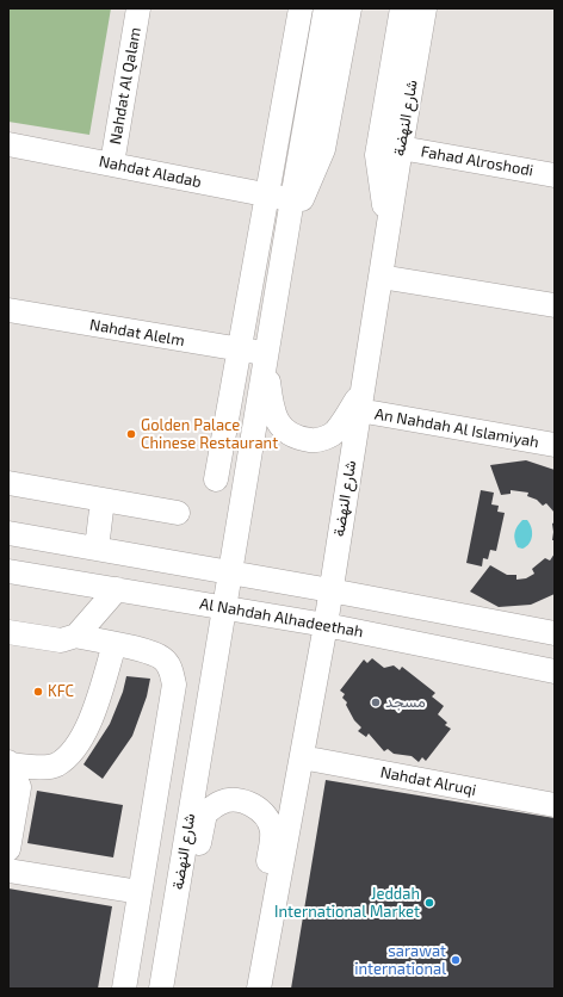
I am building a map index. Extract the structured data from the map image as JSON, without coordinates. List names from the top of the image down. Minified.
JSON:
{"streets":{"street":["Nahdat Al Qalam","شارع النهضة","Fahad Alroshodi","Nahdat Aladab","Nahdat Alelm","An Nahdah Al Islamiyah","Al Nahdah Alhadeethah","Nahdat Alruqi"]},"crossings":[["Nahdat Al Qalam","Nahdat Aladab"],["شارع النهضة","Fahad Alroshodi"],["شارع النهضة","Nahdat Aladab"],["شارع النهضة","Nahdat Alelm"],["شارع النهضة","An Nahdah Al Islamiyah"],["شارع النهضة","Al Nahdah Alhadeethah"],["شارع النهضة","Nahdat Alruqi"]],"places":["Golden Palace Chinese Restaurant","KFC","مسجد","Jeddah International Market","sarawat international"]}
